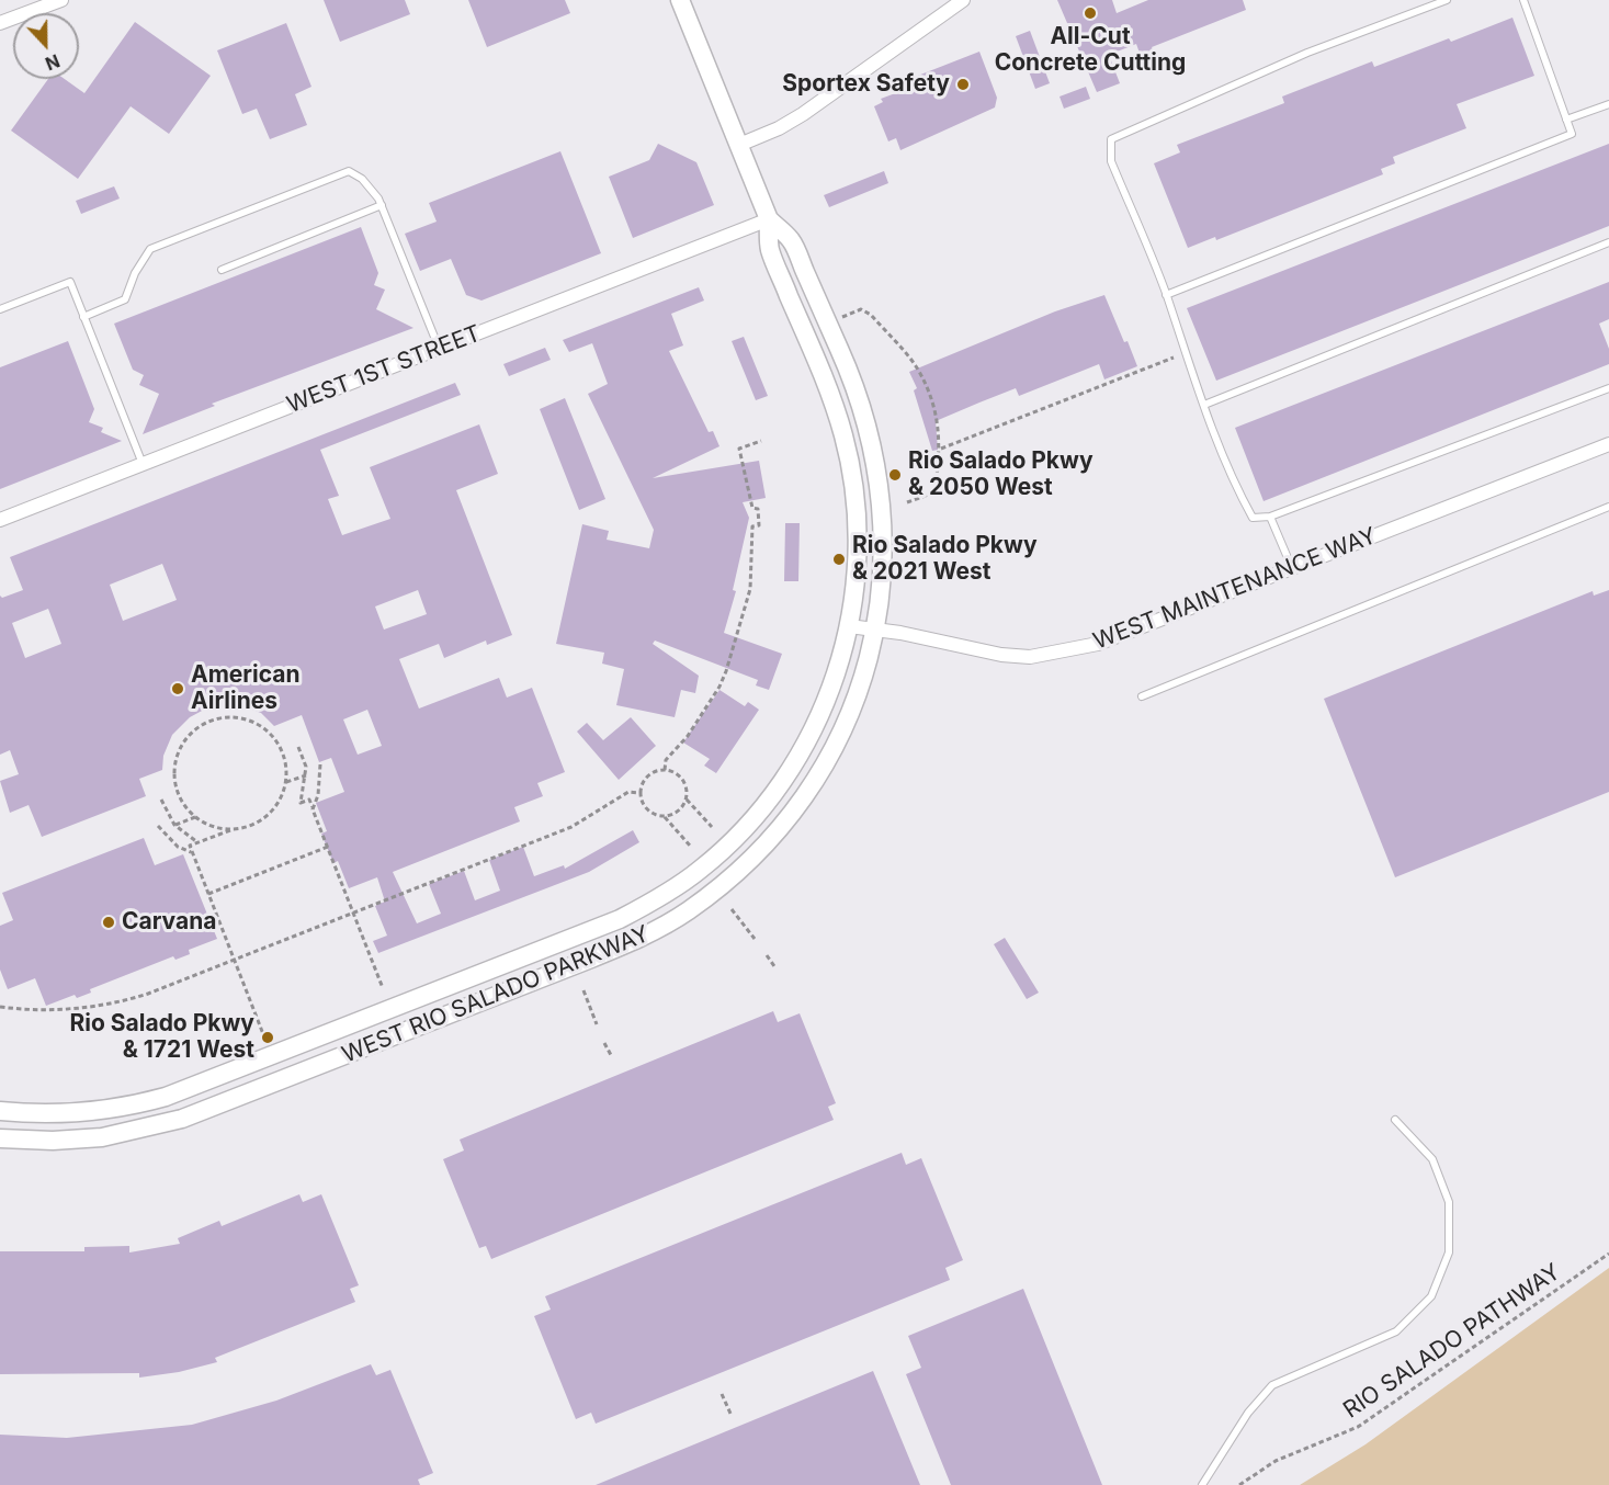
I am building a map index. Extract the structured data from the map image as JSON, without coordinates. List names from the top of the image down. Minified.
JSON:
{"streets":{"main road":["WEST RIO SALADO PARKWAY"],"street":["WEST 1ST STREET","WEST MAINTENANCE WAY"],"path":["RIO SALADO PATHWAY"]},"crossings":[["WEST 1ST STREET","WEST RIO SALADO PARKWAY"],["WEST MAINTENANCE WAY","WEST RIO SALADO PARKWAY"]],"places":["All-Cut Concrete Cutting","Sportex Safety","Rio Salado Pkwy & 2050 West","Rio Salado Pkwy & 2021 West","American Airlines","Carvana","Rio Salado Pkwy & 1721 West"],"north":"bottom"}
